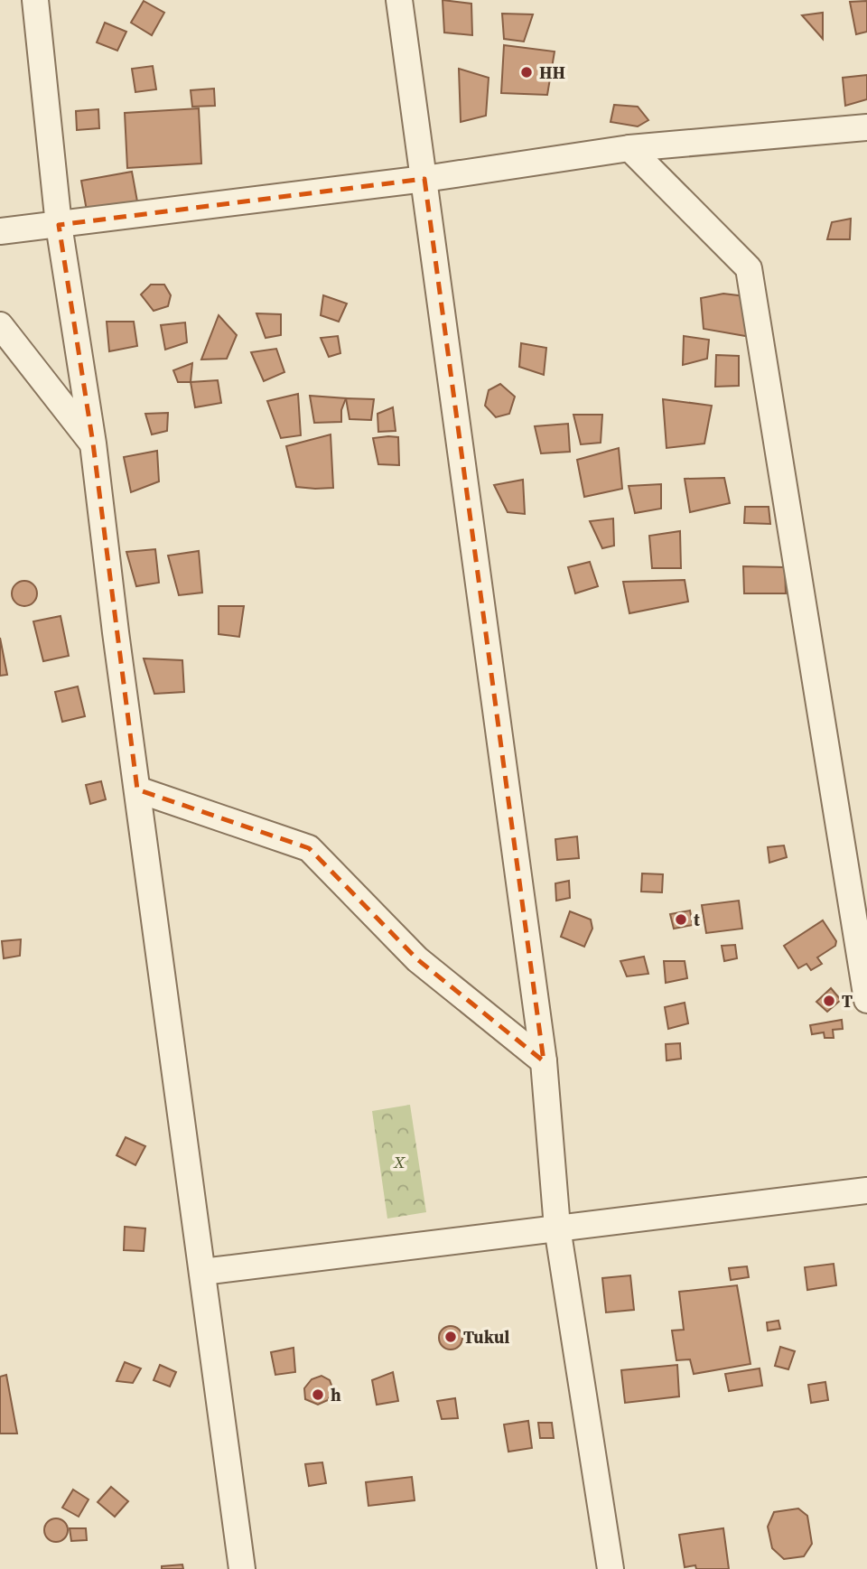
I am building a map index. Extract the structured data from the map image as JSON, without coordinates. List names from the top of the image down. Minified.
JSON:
{"parks":["X"],"places":["HH","t","T","Tukul","h"]}
